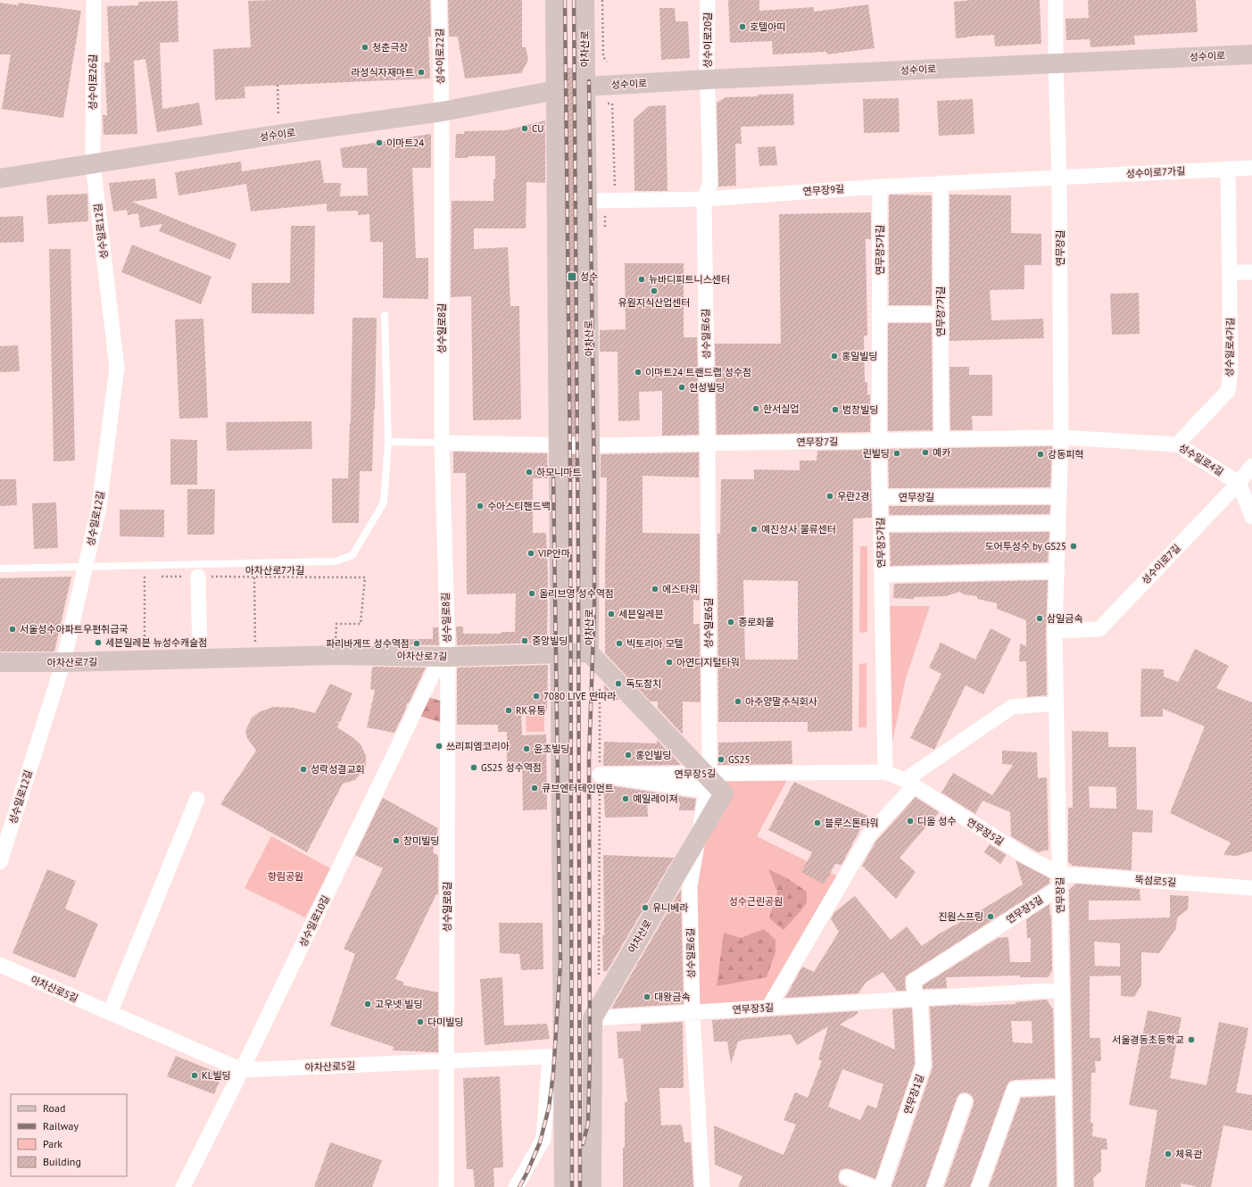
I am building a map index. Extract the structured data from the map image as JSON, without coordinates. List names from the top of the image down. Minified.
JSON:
{"streets":{"main road":["아차산로","성수이로","아차산로7길"],"street":["성수이로20길","성수이로22길","성수이로26길","성수이로7가길","연무장9길","성수일로12길","연무장길","연무장5가길","연무장7가길","성수일로8길","성수일로6길","성수일로4가길","연무장7길","성수일로4길","성수이로7길","연무장5길","뚝섬로5길","연무장3길","성수일로10길","아차산로5길","연무장1길"],"path":["아차산로7가길"]},"crossings":[["성수이로20길","성수이로"],["성수이로20길","성수일로6길"],["아차산로","성수이로"],["아차산로","연무장9길"],["아차산로","연무장7길"],["아차산로","아차산로7길"],["아차산로","연무장5길"],["아차산로","연무장3길"],["아차산로","아차산로5길"],["성수이로22길","성수이로"],["성수이로22길","성수일로8길"],["성수이로","성수이로26길"],["성수이로","성수일로12길"],["성수이로","연무장길"],["성수이로","성수일로8길"],["성수이로","성수일로6길"],["성수이로26길","성수일로12길"],["성수이로7가길","연무장9길"],["성수이로7가길","연무장길"],["성수이로7가길","성수일로4가길"],["연무장9길","연무장길"],["연무장9길","연무장5가길"],["연무장9길","연무장7가길"],["연무장9길","성수일로6길"],["성수일로12길","아차산로7길"],["연무장길","연무장5가길"],["연무장길","연무장7길"],["연무장길","성수일로4길"],["연무장길","성수이로7길"],["연무장길","연무장5길"],["연무장길","뚝섬로5길"],["연무장길","연무장3길"],["연무장5가길","연무장7길"],["연무장5가길","연무장5길"],["연무장7가길","연무장7길"],["성수일로8길","연무장7길"],["성수일로8길","아차산로7길"],["성수일로8길","성수일로10길"],["성수일로8길","아차산로5길"],["성수일로6길","연무장7길"],["성수일로6길","연무장5길"],["성수일로6길","연무장3길"],["성수일로4가길","성수일로4길"],["연무장7길","성수일로4길"],["성수일로4길","성수이로7길"],["아차산로7가길","아차산로7길"],["아차산로7길","성수일로10길"],["연무장5길","뚝섬로5길"],["연무장5길","연무장3길"],["뚝섬로5길","연무장3길"],["연무장3길","연무장1길"],["성수일로10길","아차산로5길"]],"parks":["향림공원","성수근린공원"],"places":{"other":["호텔아띠","청춘극장","라성식자재마트","CU","이마트24","뉴바디피트니스센터","유원지식산업센터","홍일빌딩","이마트24 트랜드랩 성수점","현성빌딩","한서실업","범창빌딩","예카","린빌딩","강동피혁","하모니마트","우란2경","수아스티핸드백","예진상사 물류센터","도어투성수 by GS25","VIP안마","에스타워","올리브영 성수역점","세븐일레븐","삼일금속","종로화물","서울성수아파트우편취급국","중앙빌딩","세븐일레븐 뉴성수캐슬점","파리바게뜨 성수역점","빅토리아 모텔","아연디지털타워","독도참치","7080 LIVE 딴따라","아주양말주식회사","RK유통","쓰리피엠코리아","윤조빌딩","홍인빌딩","GS25","GS25 성수역점","성락성결교회","큐브엔터테인먼트","예일레이져","디올 성수","블루스톤타워","창미빌딩","유니베라","진원스프링","대왕금속","고우넷 빌딩","다미빌딩","서울경동초등학교","KL빌딩","체육관"],"transit":["성수"]},"legend":["Road","Railway","Park","Building"]}
